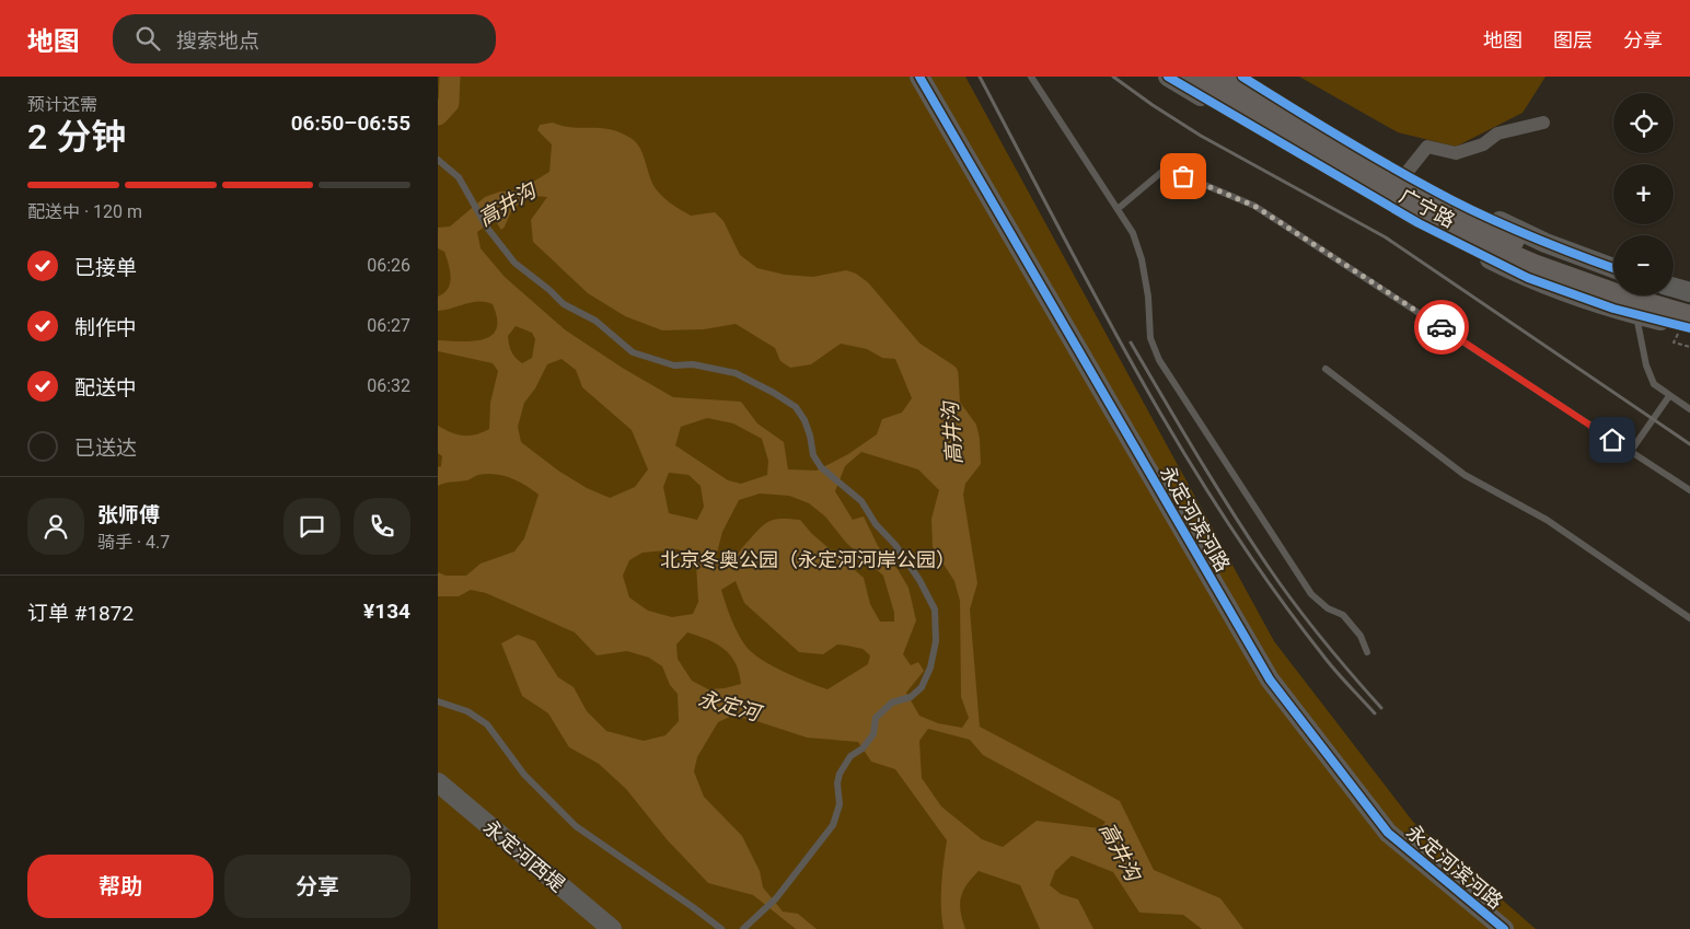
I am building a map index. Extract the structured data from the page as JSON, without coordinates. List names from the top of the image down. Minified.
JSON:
{"streets":{"street":["广宁路","永定河滨河路","永定河西堤"]},"water":["高井沟","永定河"],"parks":["北京冬奥公园（永定河河岸公园）"],"page":{"header":"地图","search":"搜索地点","nav":["地图","图层","分享"],"heading":["2 分钟","预计还需","06:50–06:55"],"panel":["张师傅","骑手 · 4.7","订单 #1872","¥134"],"map_buttons":["+","−"],"bar":"配送中 · 120 m","list":[["已接单","06:26"],["制作中","06:27"],["配送中","06:32"],"已送达"],"buttons":["帮助","分享"]}}
